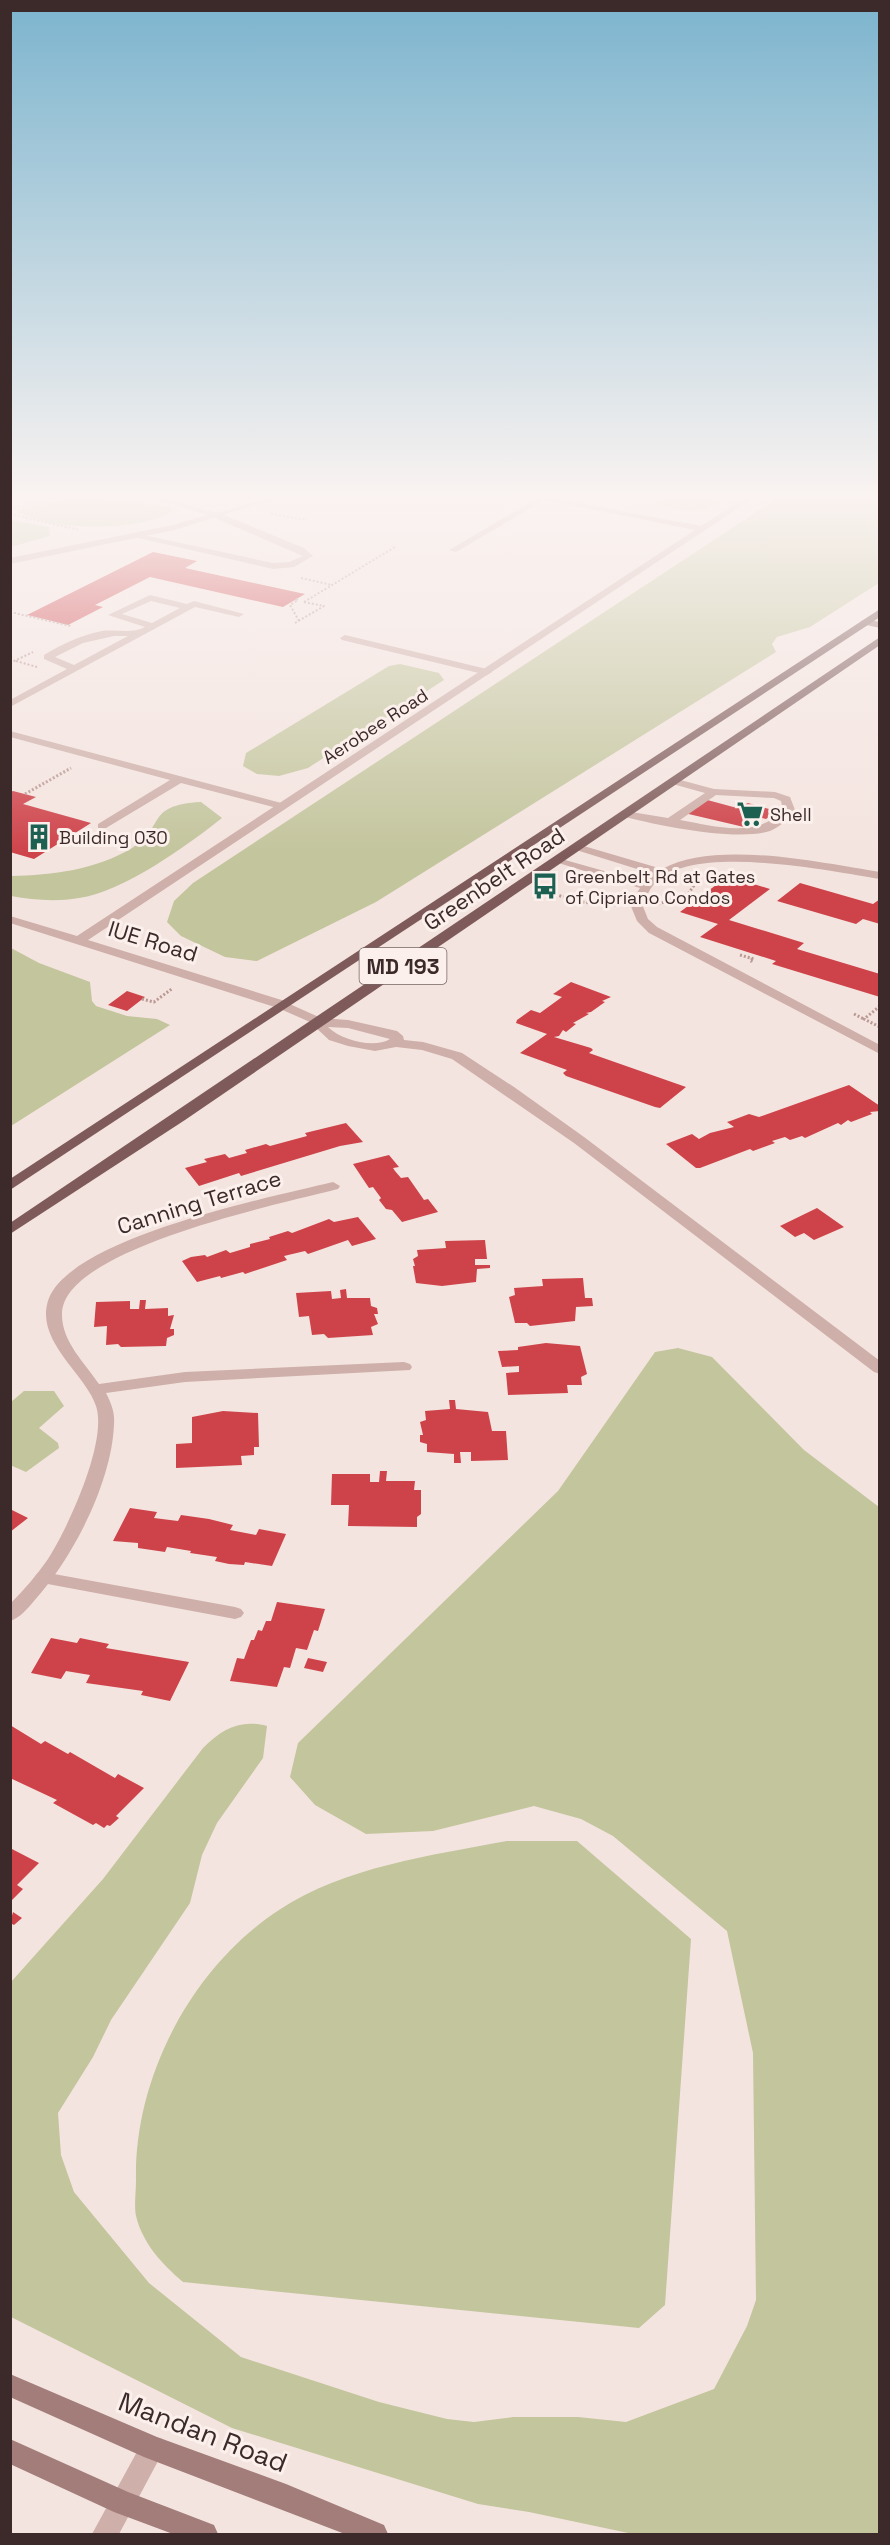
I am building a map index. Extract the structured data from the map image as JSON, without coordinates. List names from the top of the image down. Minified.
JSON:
{"streets":{"main road":["Greenbelt Road","MD 193"],"street":["Aerobee Road","IUE Road","Canning Terrace","Mandan Road"]},"crossings":[["Aerobee Road","IUE Road"],["Greenbelt Road","IUE Road"]],"places":{"supermarket":["Shell"],"building":["Building 030"],"bus stop":["Greenbelt Rd at Gates of Cipriano Condos"]}}
